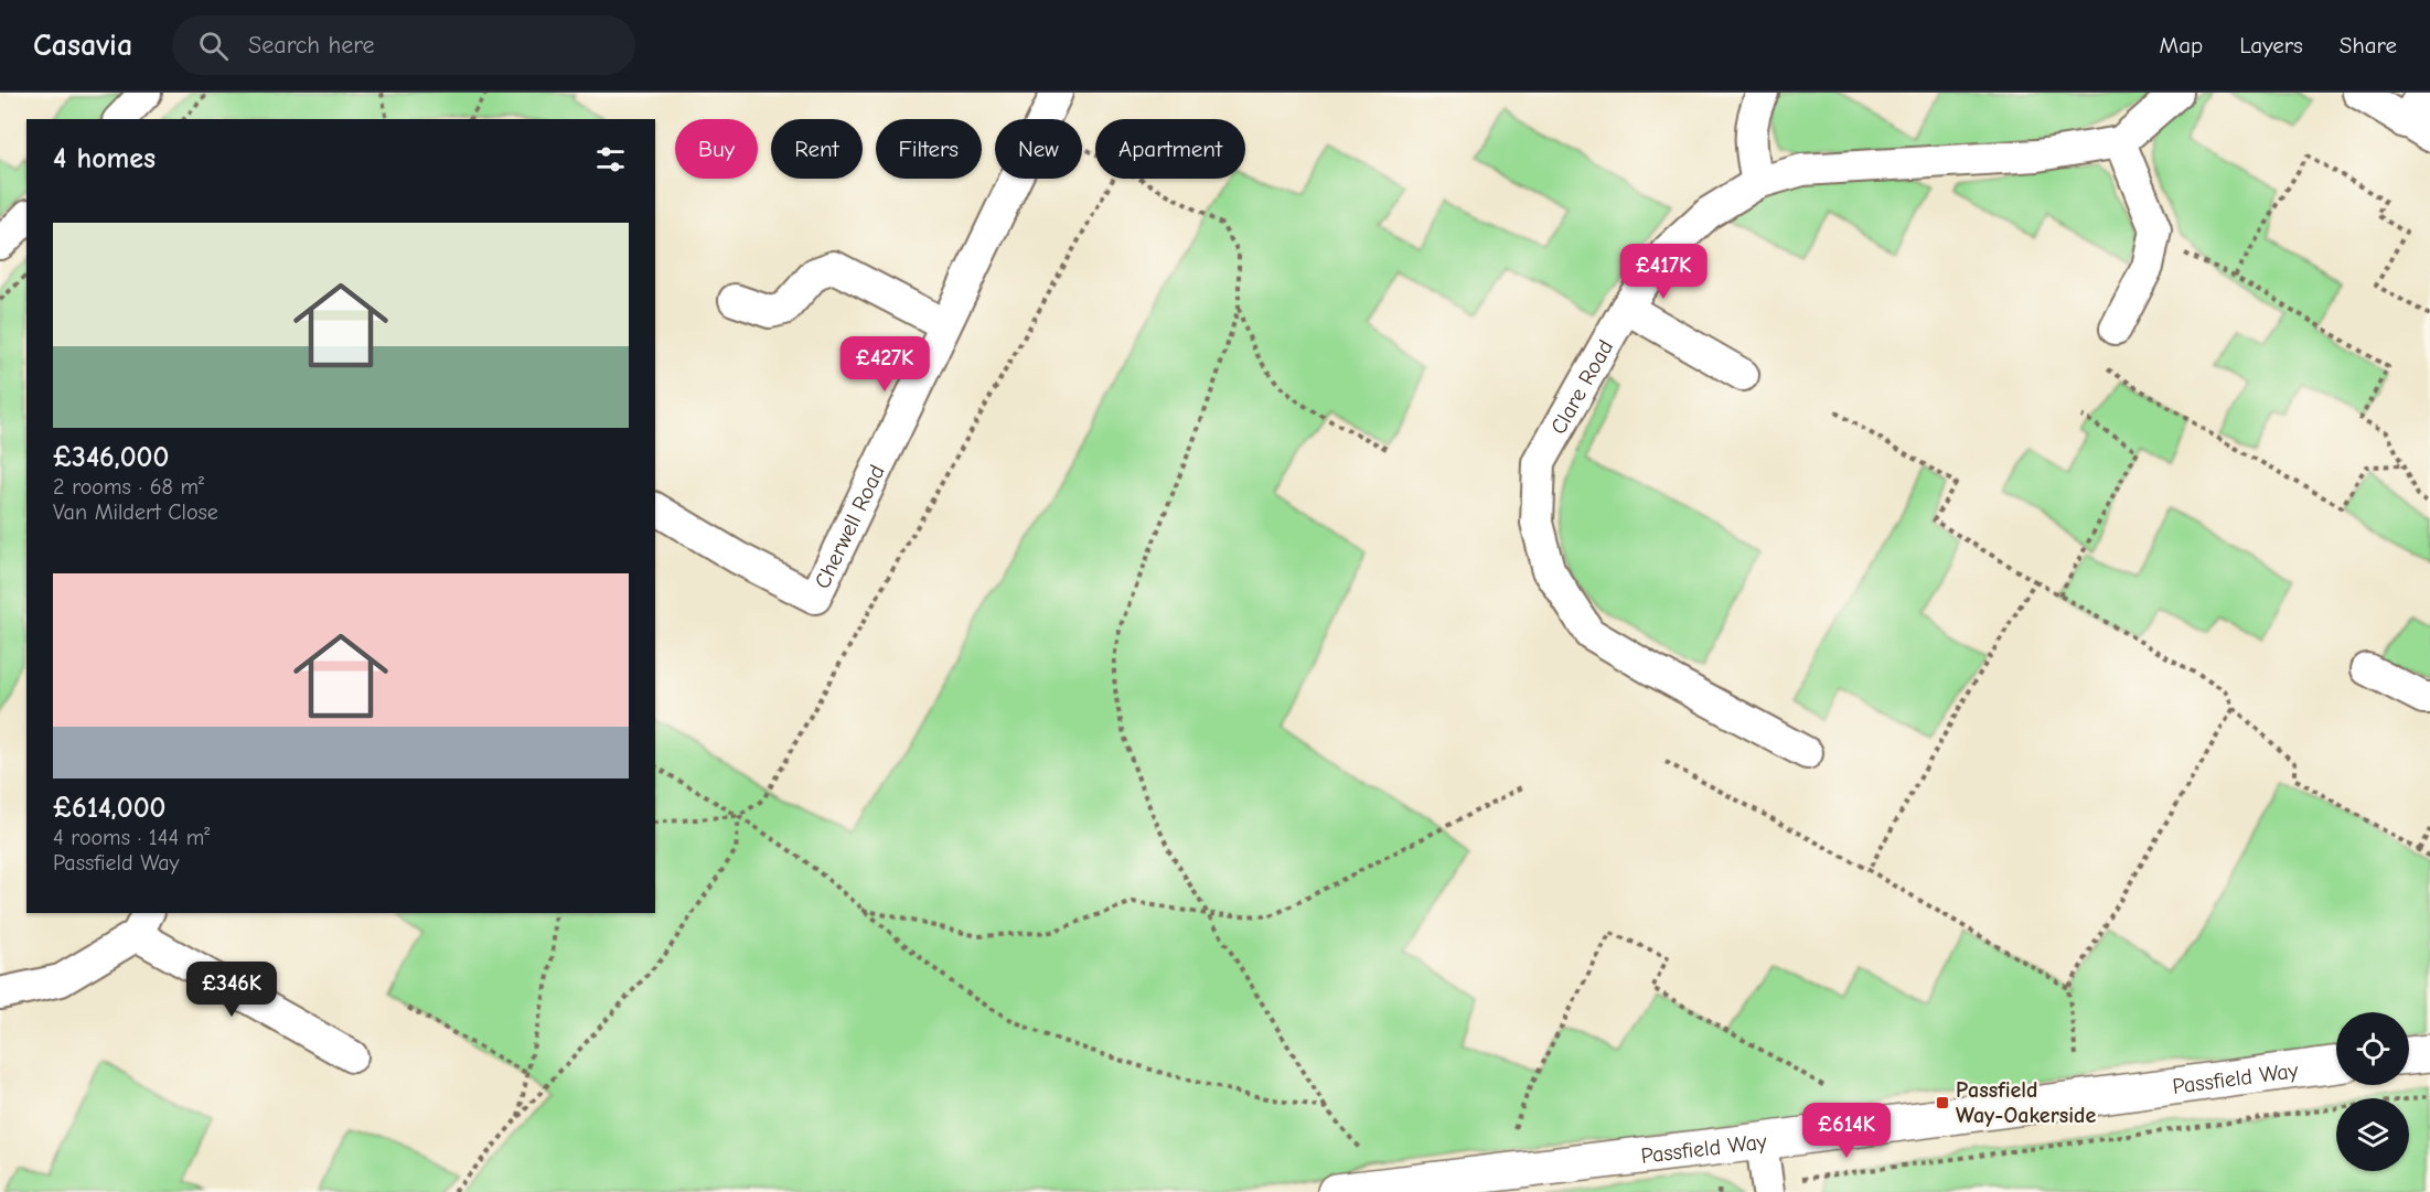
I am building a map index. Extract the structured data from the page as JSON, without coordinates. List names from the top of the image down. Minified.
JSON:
{"streets":{"street":["Clare Road","Cherwell Road","Passfield Way"]},"places":{"transit":["Passfield Way-Oakerside"]},"page":{"header":"Casavia","search":"Search here","nav":["Map","Layers","Share"],"chip":["Buy","Rent","Filters","New","Apartment"],"heading":"4 homes","list":[{"name":"£346,000","note":"2 rooms · 68 m² · Van Mildert Close"},{"name":"£614,000","note":"4 rooms · 144 m² · Passfield Way"}],"price":["£417K","£427K","£346K","£614K"]}}
